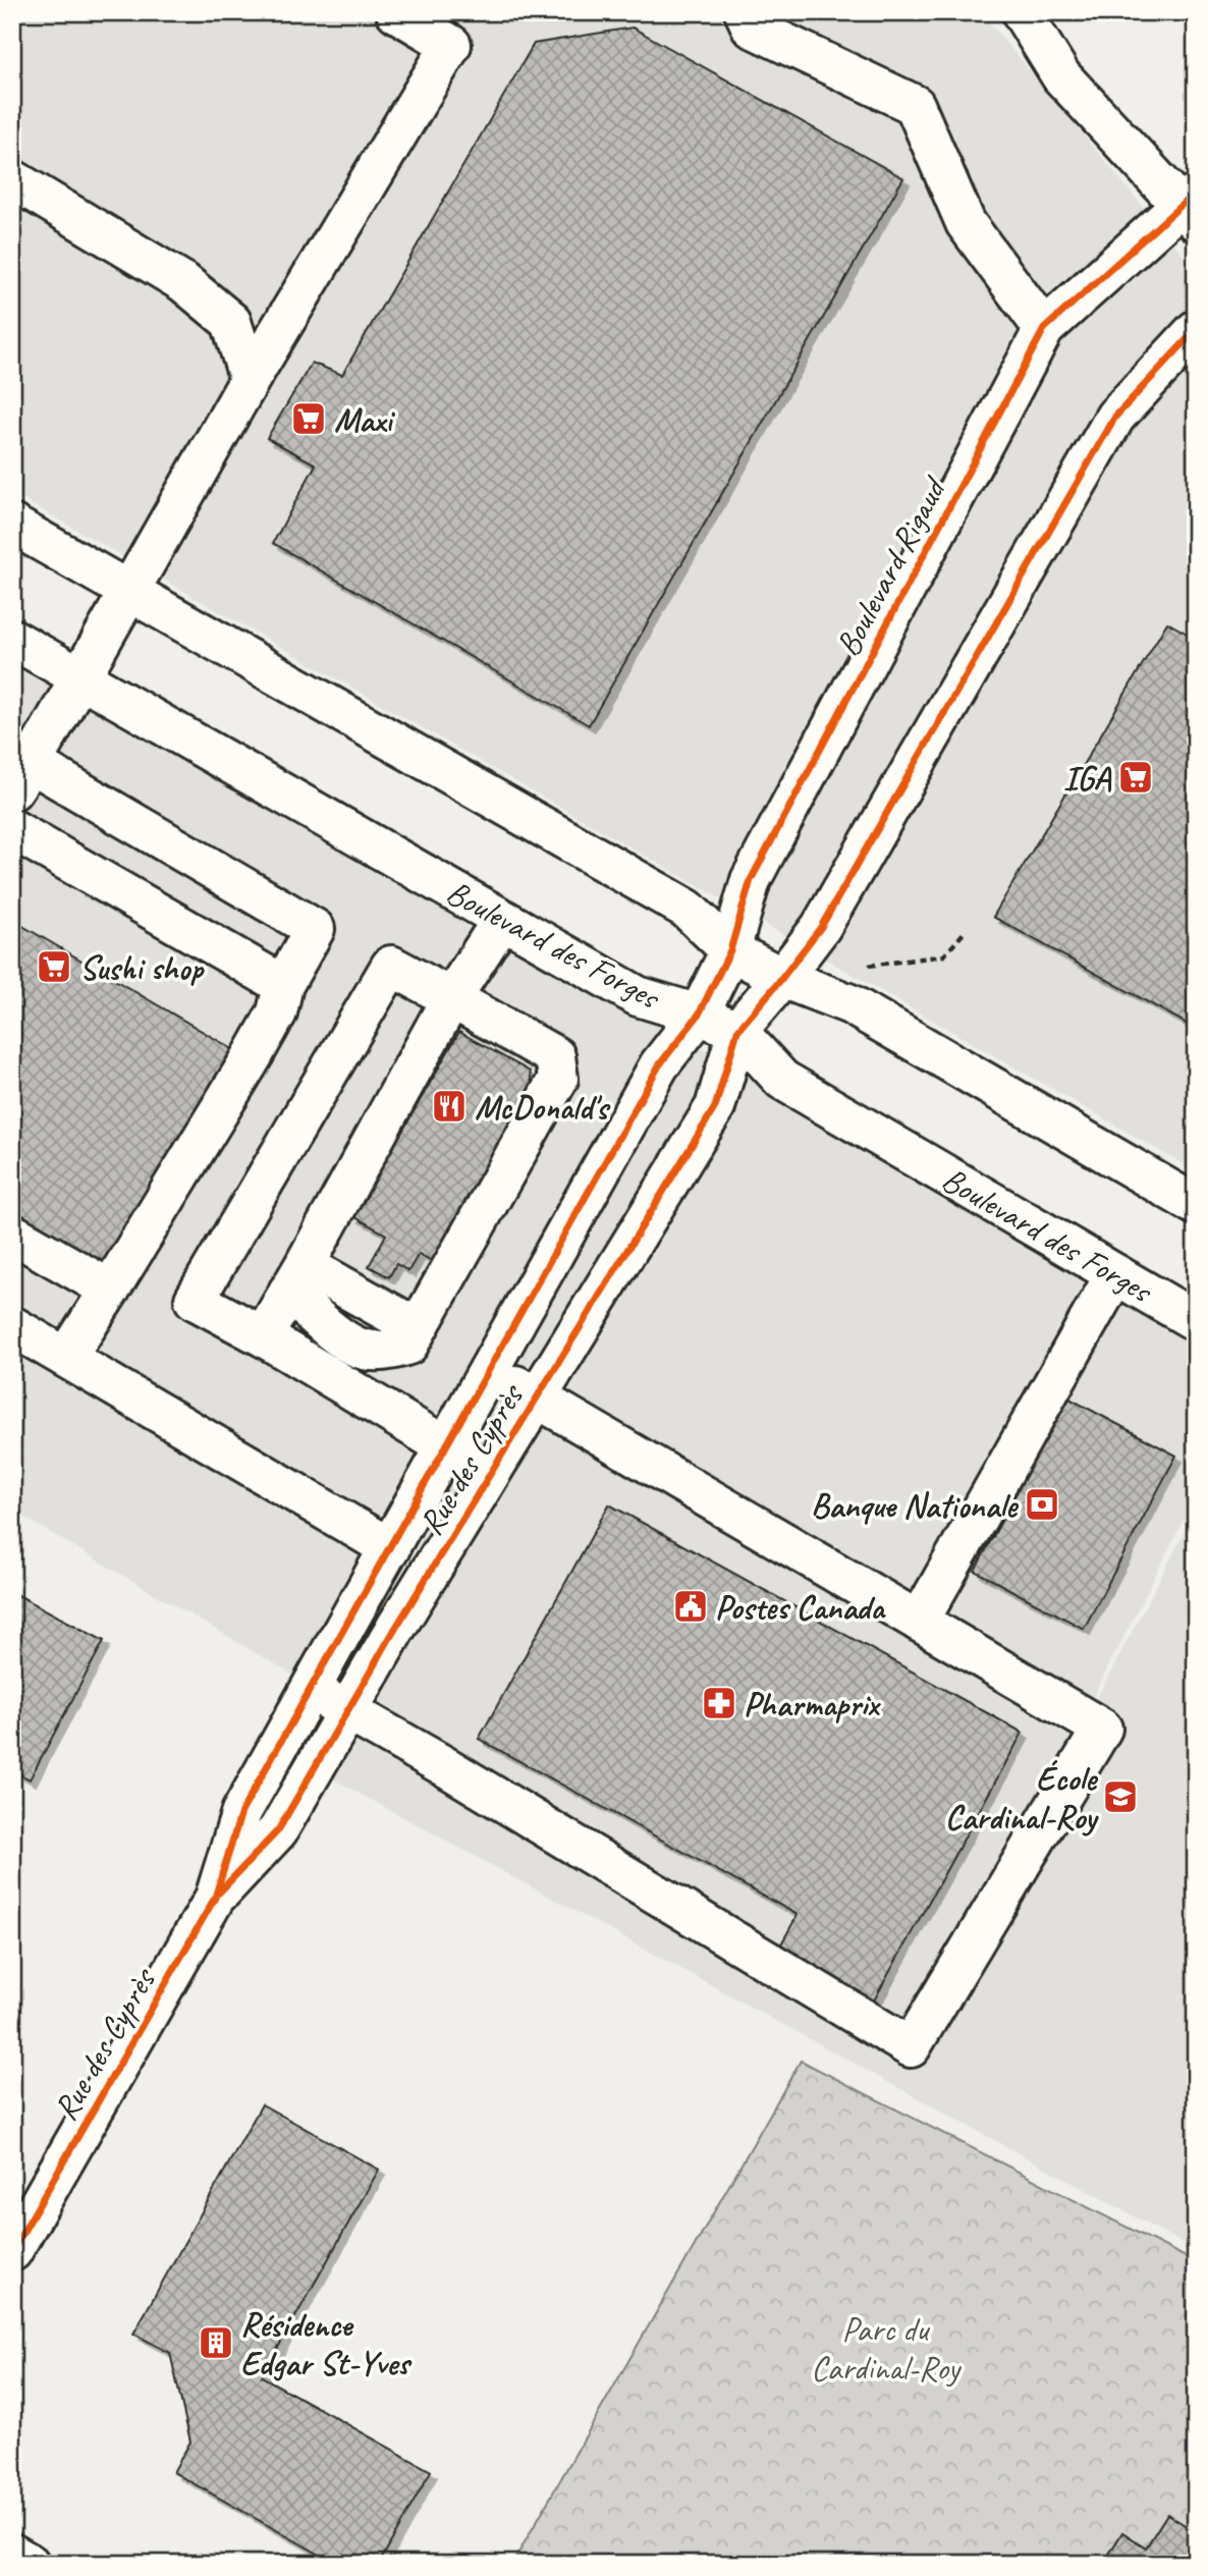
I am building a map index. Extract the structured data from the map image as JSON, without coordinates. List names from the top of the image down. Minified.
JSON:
{"streets":{"street":["Boulevard Rigaud","Boulevard des Forges","Rue des Cyprès"]},"crossings":[["Boulevard Rigaud","Boulevard des Forges"],["Boulevard Rigaud","Rue des Cyprès"],["Boulevard des Forges","Rue des Cyprès"]],"parks":["Parc du Cardinal-Roy"],"places":{"supermarket":["Maxi","IGA","Sushi shop"],"restaurant":["McDonald's"],"bank":["Banque Nationale"],"public building":["Postes Canada"],"pharmacy":["Pharmaprix"],"school or university":["École Cardinal-Roy"],"building":["Résidence Edgar St-Yves"]}}
